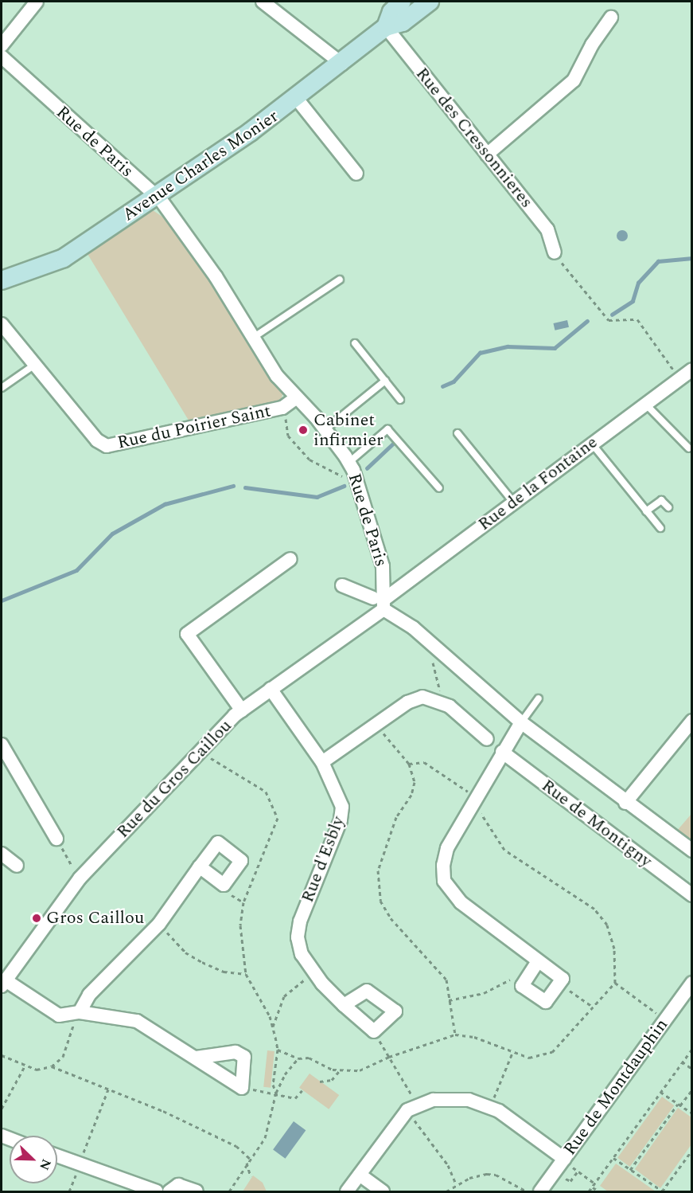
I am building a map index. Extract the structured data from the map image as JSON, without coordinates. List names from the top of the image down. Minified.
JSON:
{"streets":{"street":["Rue des Cressonnieres","Rue de Paris","Avenue Charles Monier","Rue du Poirier Saint","Rue de la Fontaine","Rue du Gros Caillou","Rue de Montigny","Rue d'Esbly","Rue de Montdauphin"]},"crossings":[["Rue des Cressonnieres","Avenue Charles Monier"],["Rue de Paris","Avenue Charles Monier"],["Rue de Paris","Rue du Poirier Saint"],["Rue de Paris","Rue de la Fontaine"],["Rue de Paris","Rue du Gros Caillou"],["Rue de la Fontaine","Rue du Gros Caillou"],["Rue du Gros Caillou","Rue d'Esbly"]],"places":["Cabinet infirmier","Gros Caillou"],"north":"bottom right"}
